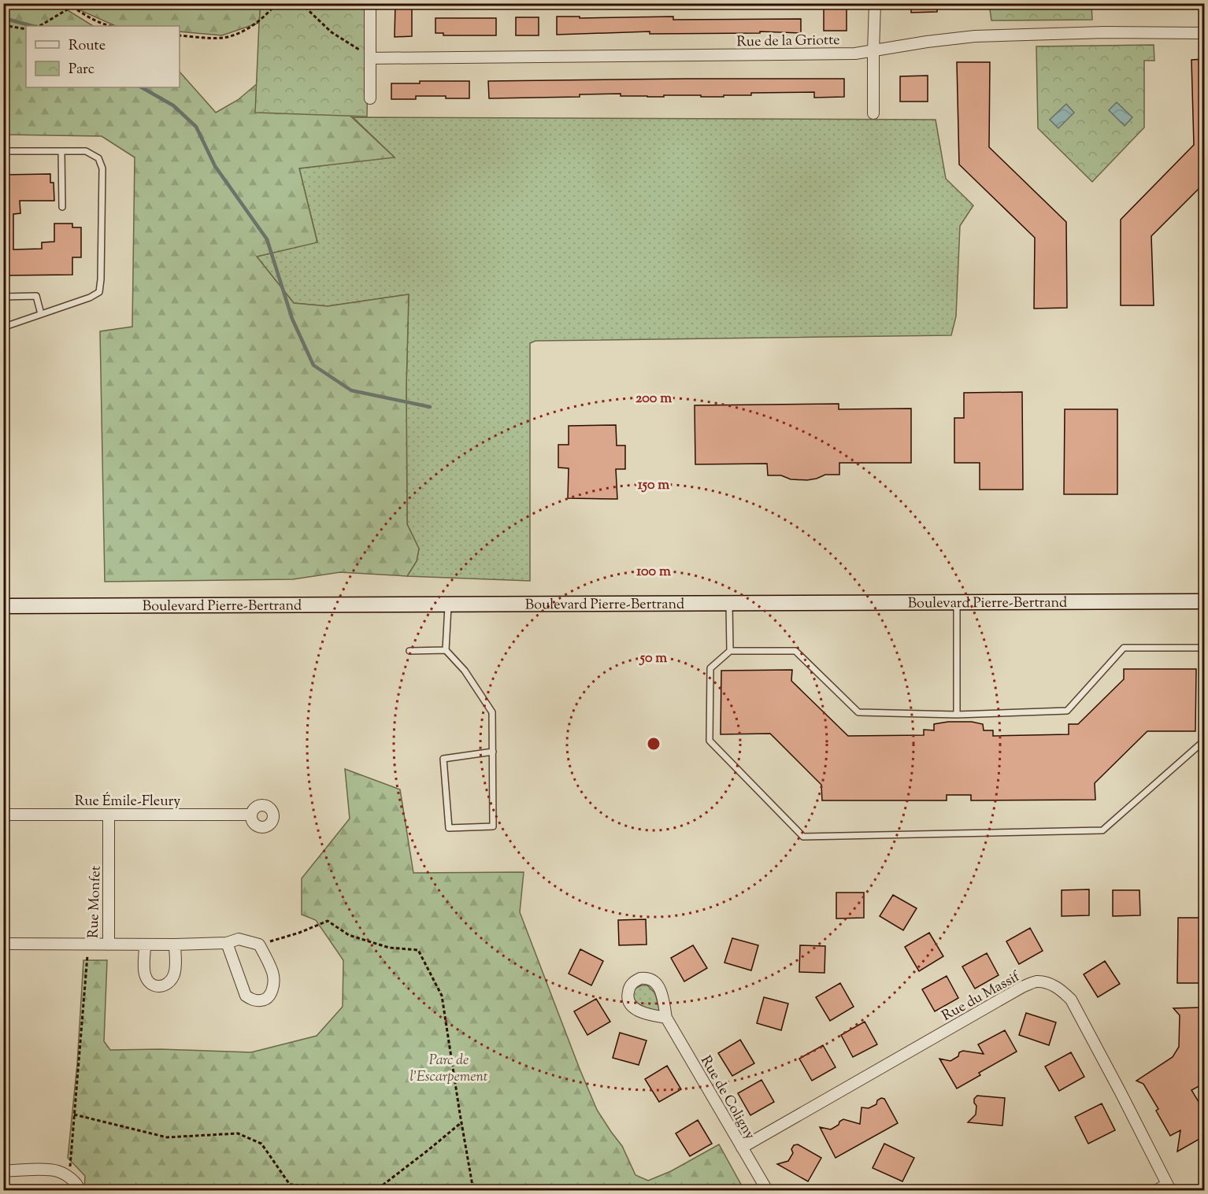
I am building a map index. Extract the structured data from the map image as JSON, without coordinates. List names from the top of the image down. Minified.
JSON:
{"streets":{"main road":["Boulevard Pierre-Bertrand"],"street":["Rue de la Griotte","Rue Émile-Fleury","Rue Monfet","Rue du Massif","Rue de Coligny"]},"crossings":[["Rue Émile-Fleury","Rue Monfet"],["Rue du Massif","Rue de Coligny"]],"parks":["Parc de l'Escarpement"],"legend":["Route","Parc"],"rings":["200 m","150 m","100 m","50 m"]}
